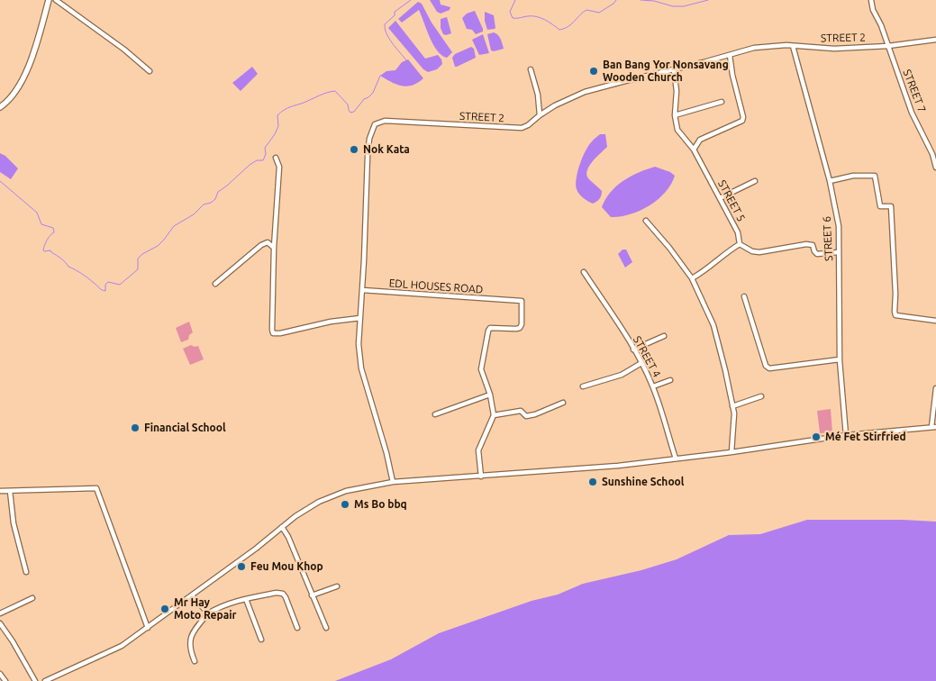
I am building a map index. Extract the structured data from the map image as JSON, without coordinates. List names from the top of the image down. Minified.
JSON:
{"streets":{"street":["STREET 2","STREET 7","STREET 5","STREET 6","EDL HOUSES ROAD","STREET 4"]},"crossings":[["STREET 2","STREET 7"],["STREET 2","STREET 5"],["STREET 2","STREET 6"],["STREET 2","EDL HOUSES ROAD"]],"places":["Ban Bang Yor Nonsavang Wooden Church","Nok Kata","Financial School","Mé Fet Stirfried","Sunshine School","Ms Bo bbq","Feu Mou Khop","Mr Hay Moto Repair"]}
